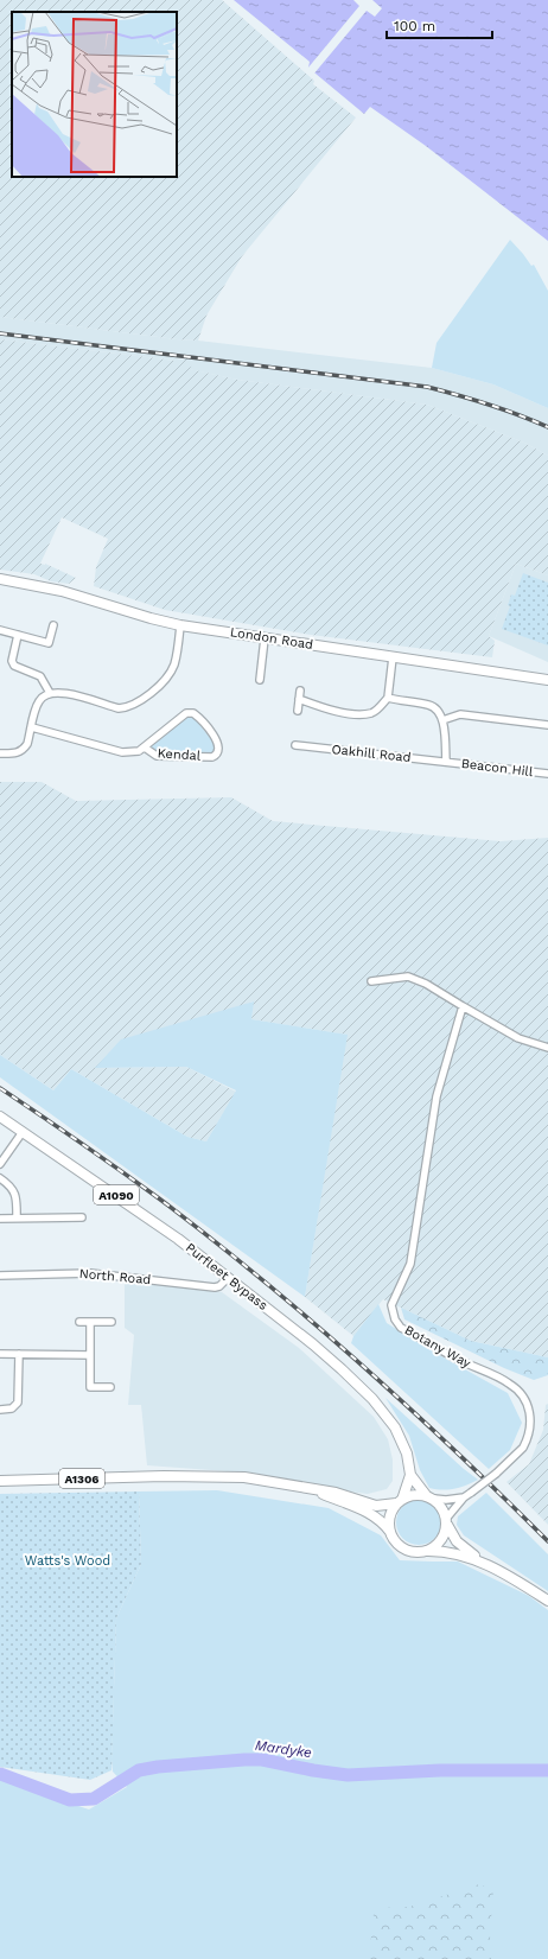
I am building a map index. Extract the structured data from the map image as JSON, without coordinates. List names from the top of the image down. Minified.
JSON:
{"streets":{"main road":["London Road","A1090","Purfleet Bypass","A1306"],"street":["Oakhill Road","Kendal","Beacon Hill","North Road","Botany Way"]},"crossings":[["Oakhill Road","Beacon Hill"],["North Road","Purfleet Bypass"],["Purfleet Bypass","Botany Way"],["Purfleet Bypass","A1306"],["Botany Way","A1306"]],"water":["Mardyke"],"parks":["Watts's Wood"],"scale_bar":"100 m"}
